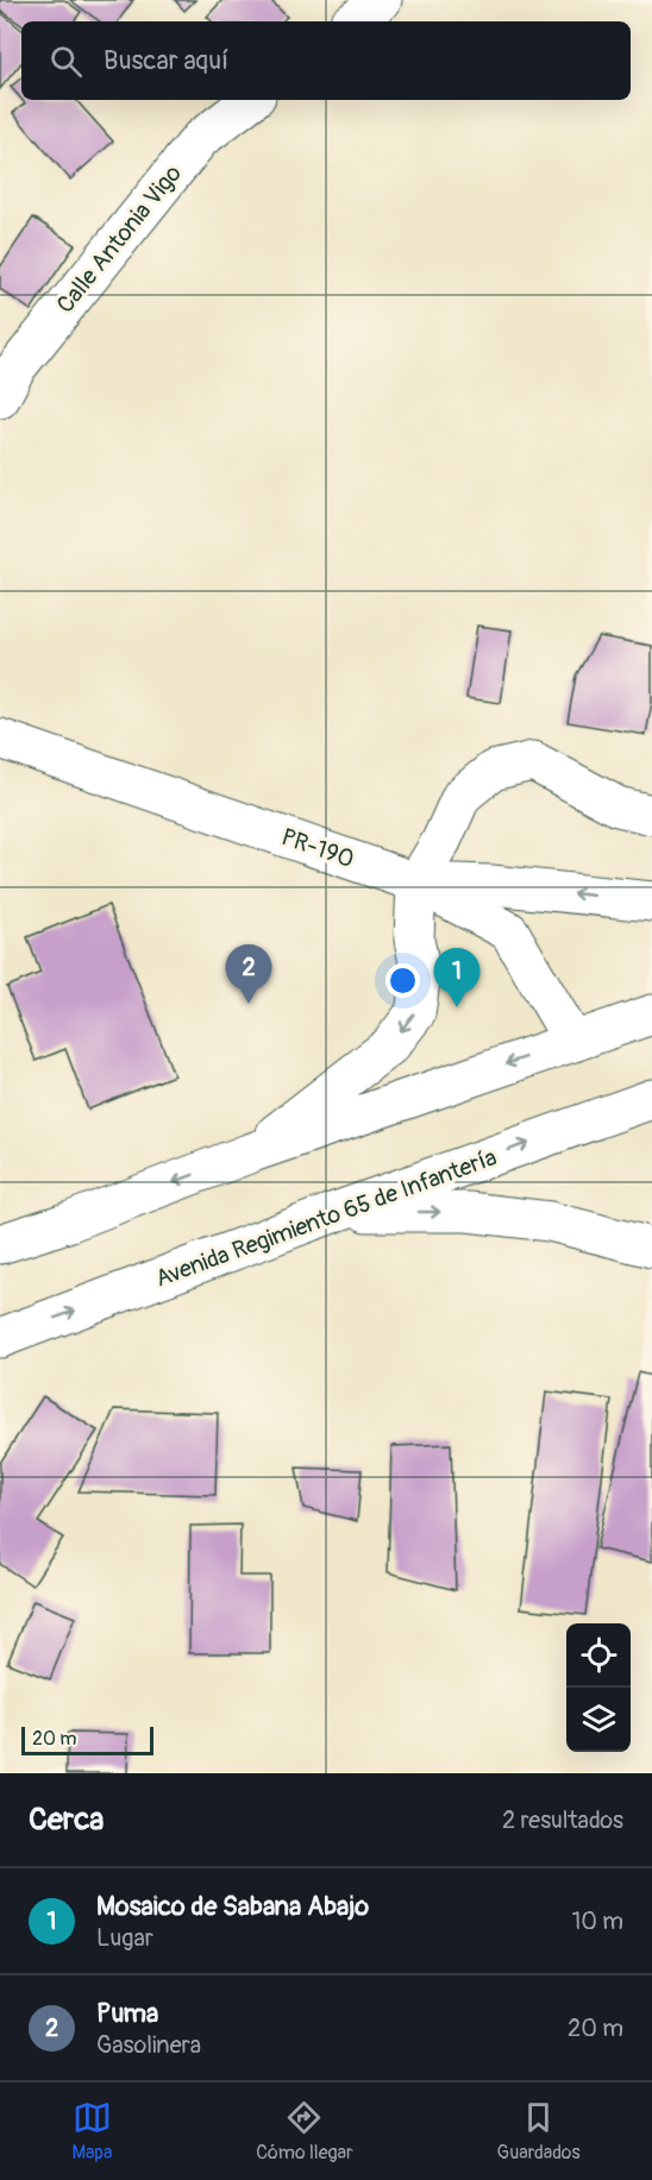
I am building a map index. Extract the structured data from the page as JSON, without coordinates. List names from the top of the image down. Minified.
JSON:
{"streets":{"main road":["Calle Antonia Vigo","PR-190","Avenida Regimiento 65 de Infantería"]},"scale_bar":"20 m","page":{"search":"Buscar aquí","pins":["2","1"],"scale":"20 m","heading":["Cerca","2 resultados"],"list":[{"mark":"1","name":"Mosaico de Sabana Abajo","note":"Lugar","value":"10 m"},{"mark":"2","name":"Puma","note":"Gasolinera","value":"20 m"}],"nav":["Mapa","Cómo llegar","Guardados"]}}
